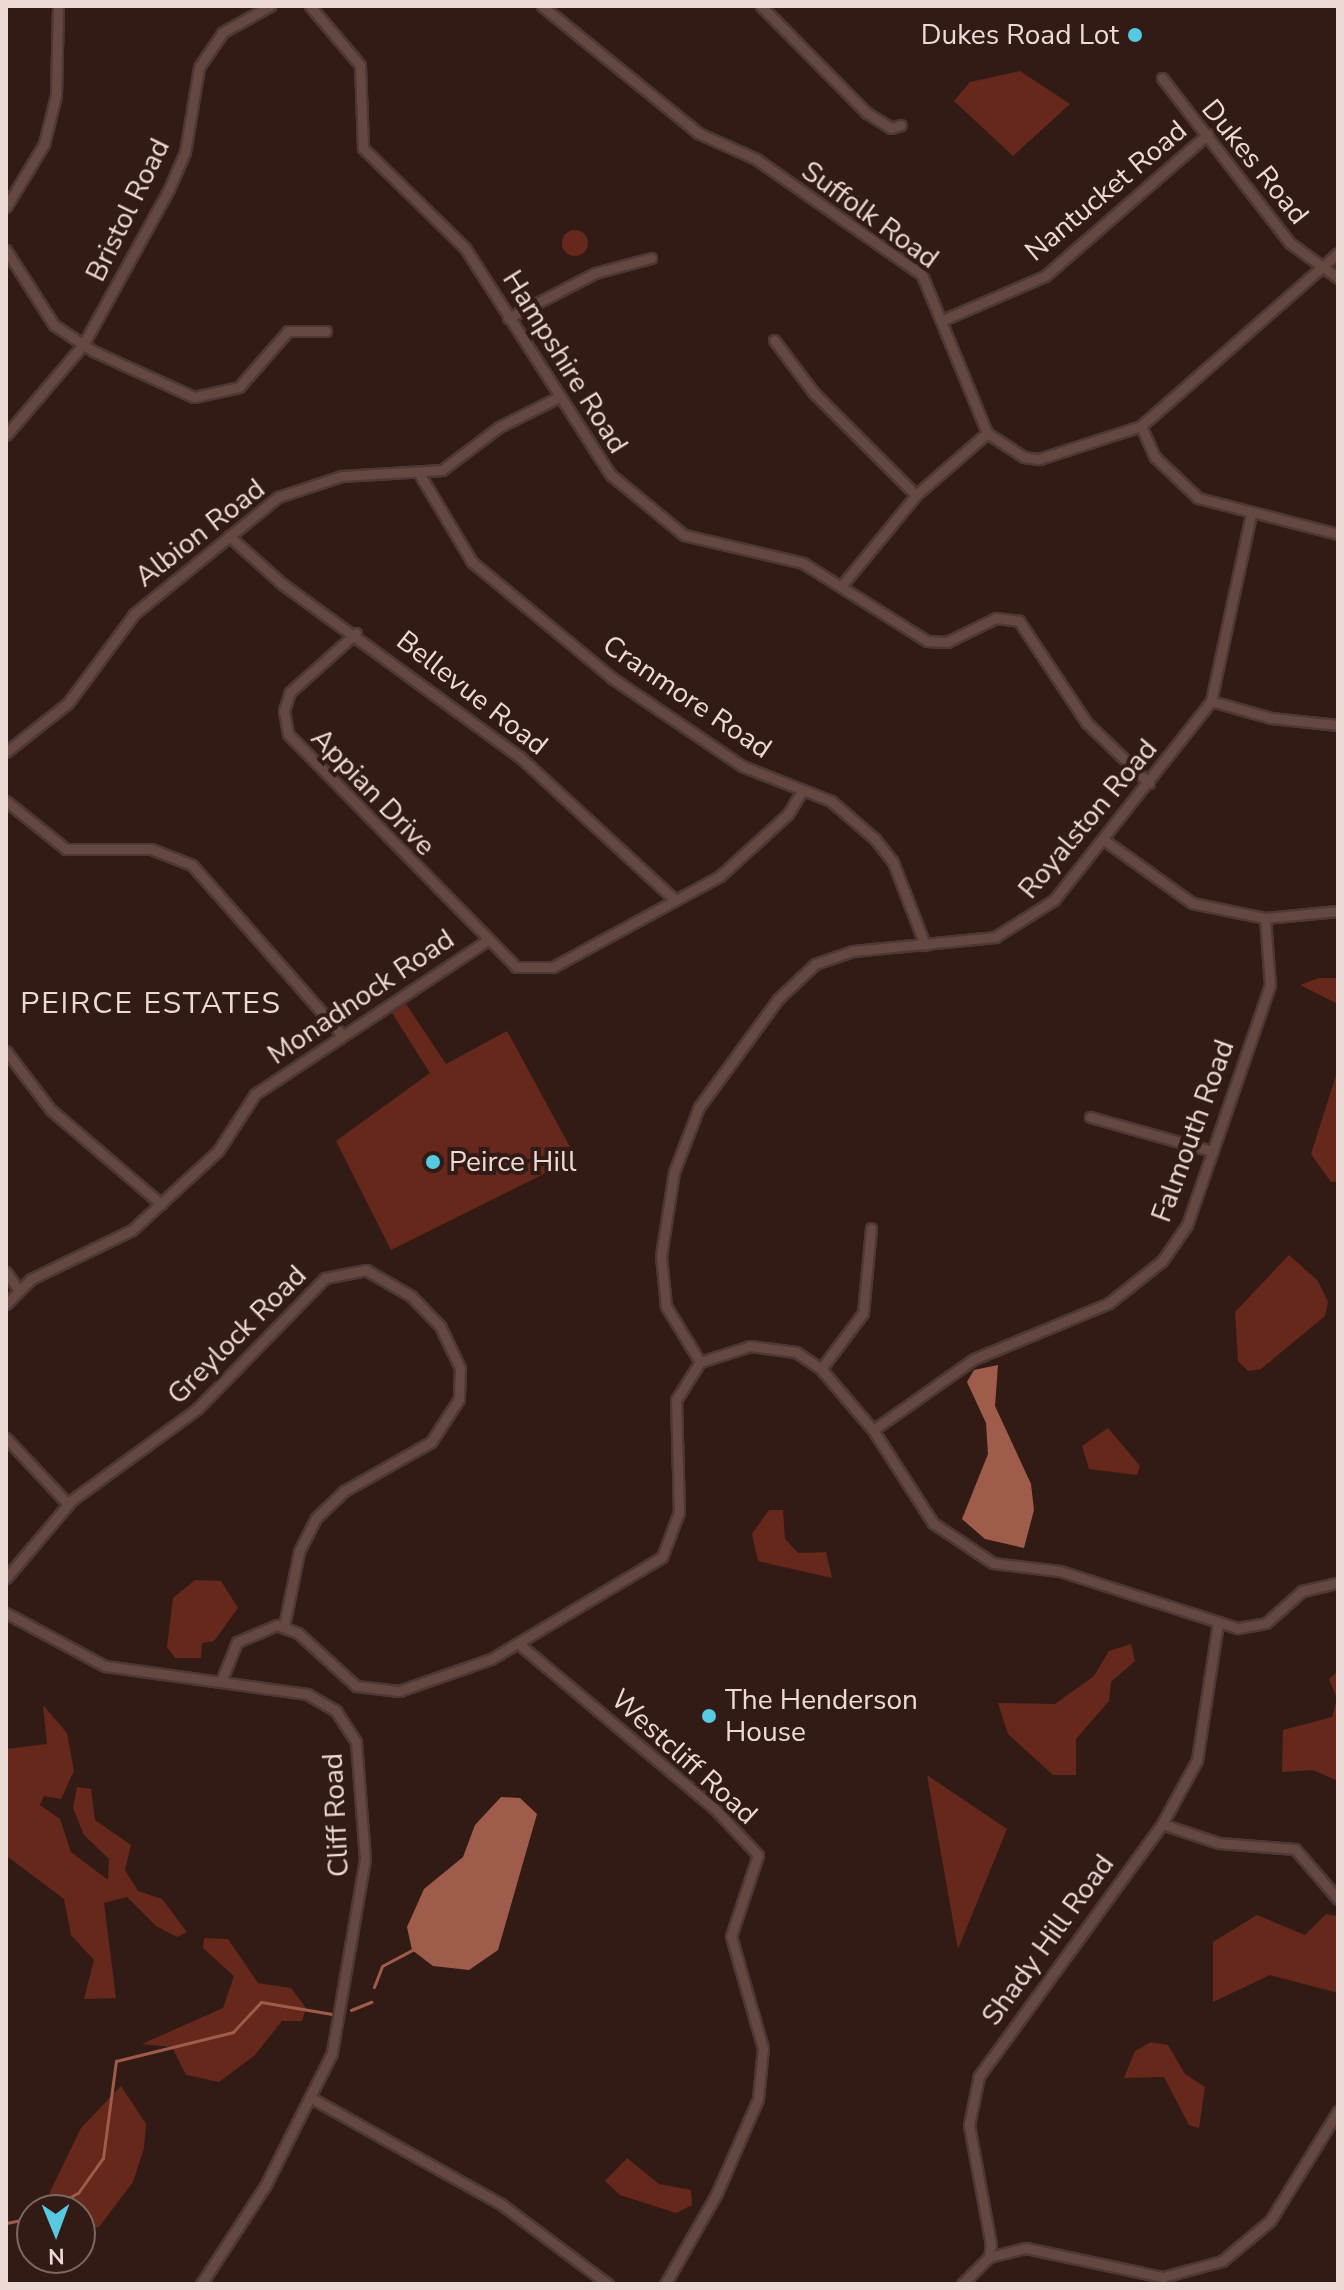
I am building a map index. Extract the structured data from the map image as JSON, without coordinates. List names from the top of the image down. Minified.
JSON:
{"streets":{"street":["Dukes Road","Nantucket Road","Bristol Road","Suffolk Road","Hampshire Road","Albion Road","Bellevue Road","Cranmore Road","Appian Drive","Royalston Road","Monadnock Road","Falmouth Road","Greylock Road","Westcliff Road","Cliff Road","Shady Hill Road"]},"crossings":[["Dukes Road","Nantucket Road"],["Nantucket Road","Suffolk Road"],["Hampshire Road","Albion Road"],["Hampshire Road","Royalston Road"],["Albion Road","Bellevue Road"],["Albion Road","Cranmore Road"],["Bellevue Road","Appian Drive"],["Bellevue Road","Monadnock Road"],["Cranmore Road","Royalston Road"],["Cranmore Road","Monadnock Road"],["Appian Drive","Monadnock Road"]],"districts":["PEIRCE ESTATES"],"places":["Dukes Road Lot","Peirce Hill","The Henderson House"],"north":"bottom"}
